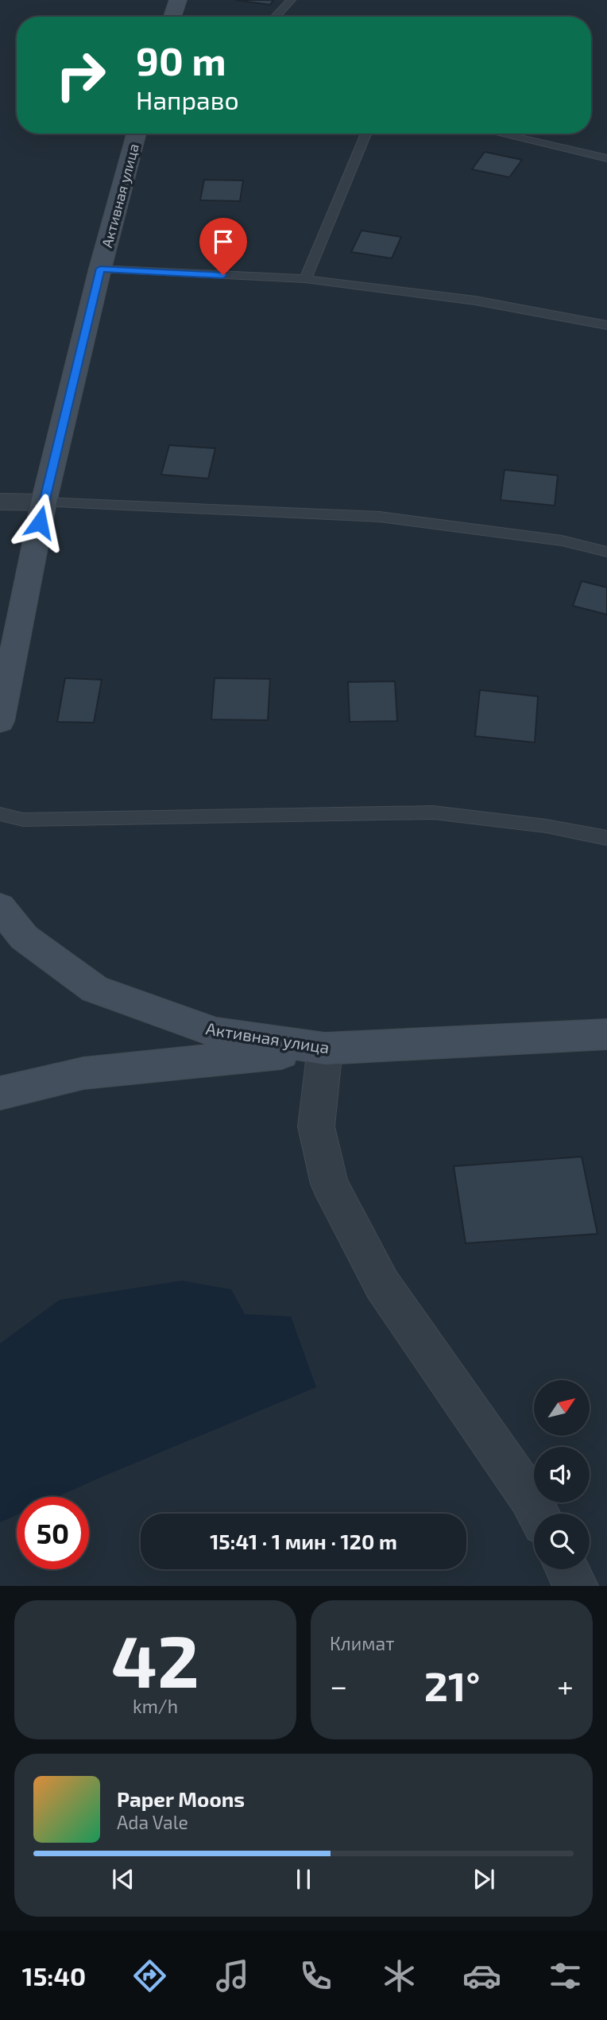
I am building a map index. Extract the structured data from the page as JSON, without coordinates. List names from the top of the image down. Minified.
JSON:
{"streets":{"main road":["Активная улица"]},"north":"top right","page":{"turn":["90 m","Направо"],"limit":"50","trip":"15:41 · 1 мин · 120 m","tile":[["42","km/h"],"Климат"],"heat":["−","21°","+"],"song":["Paper Moons","Ada Vale"],"tabs":"15:40"}}
